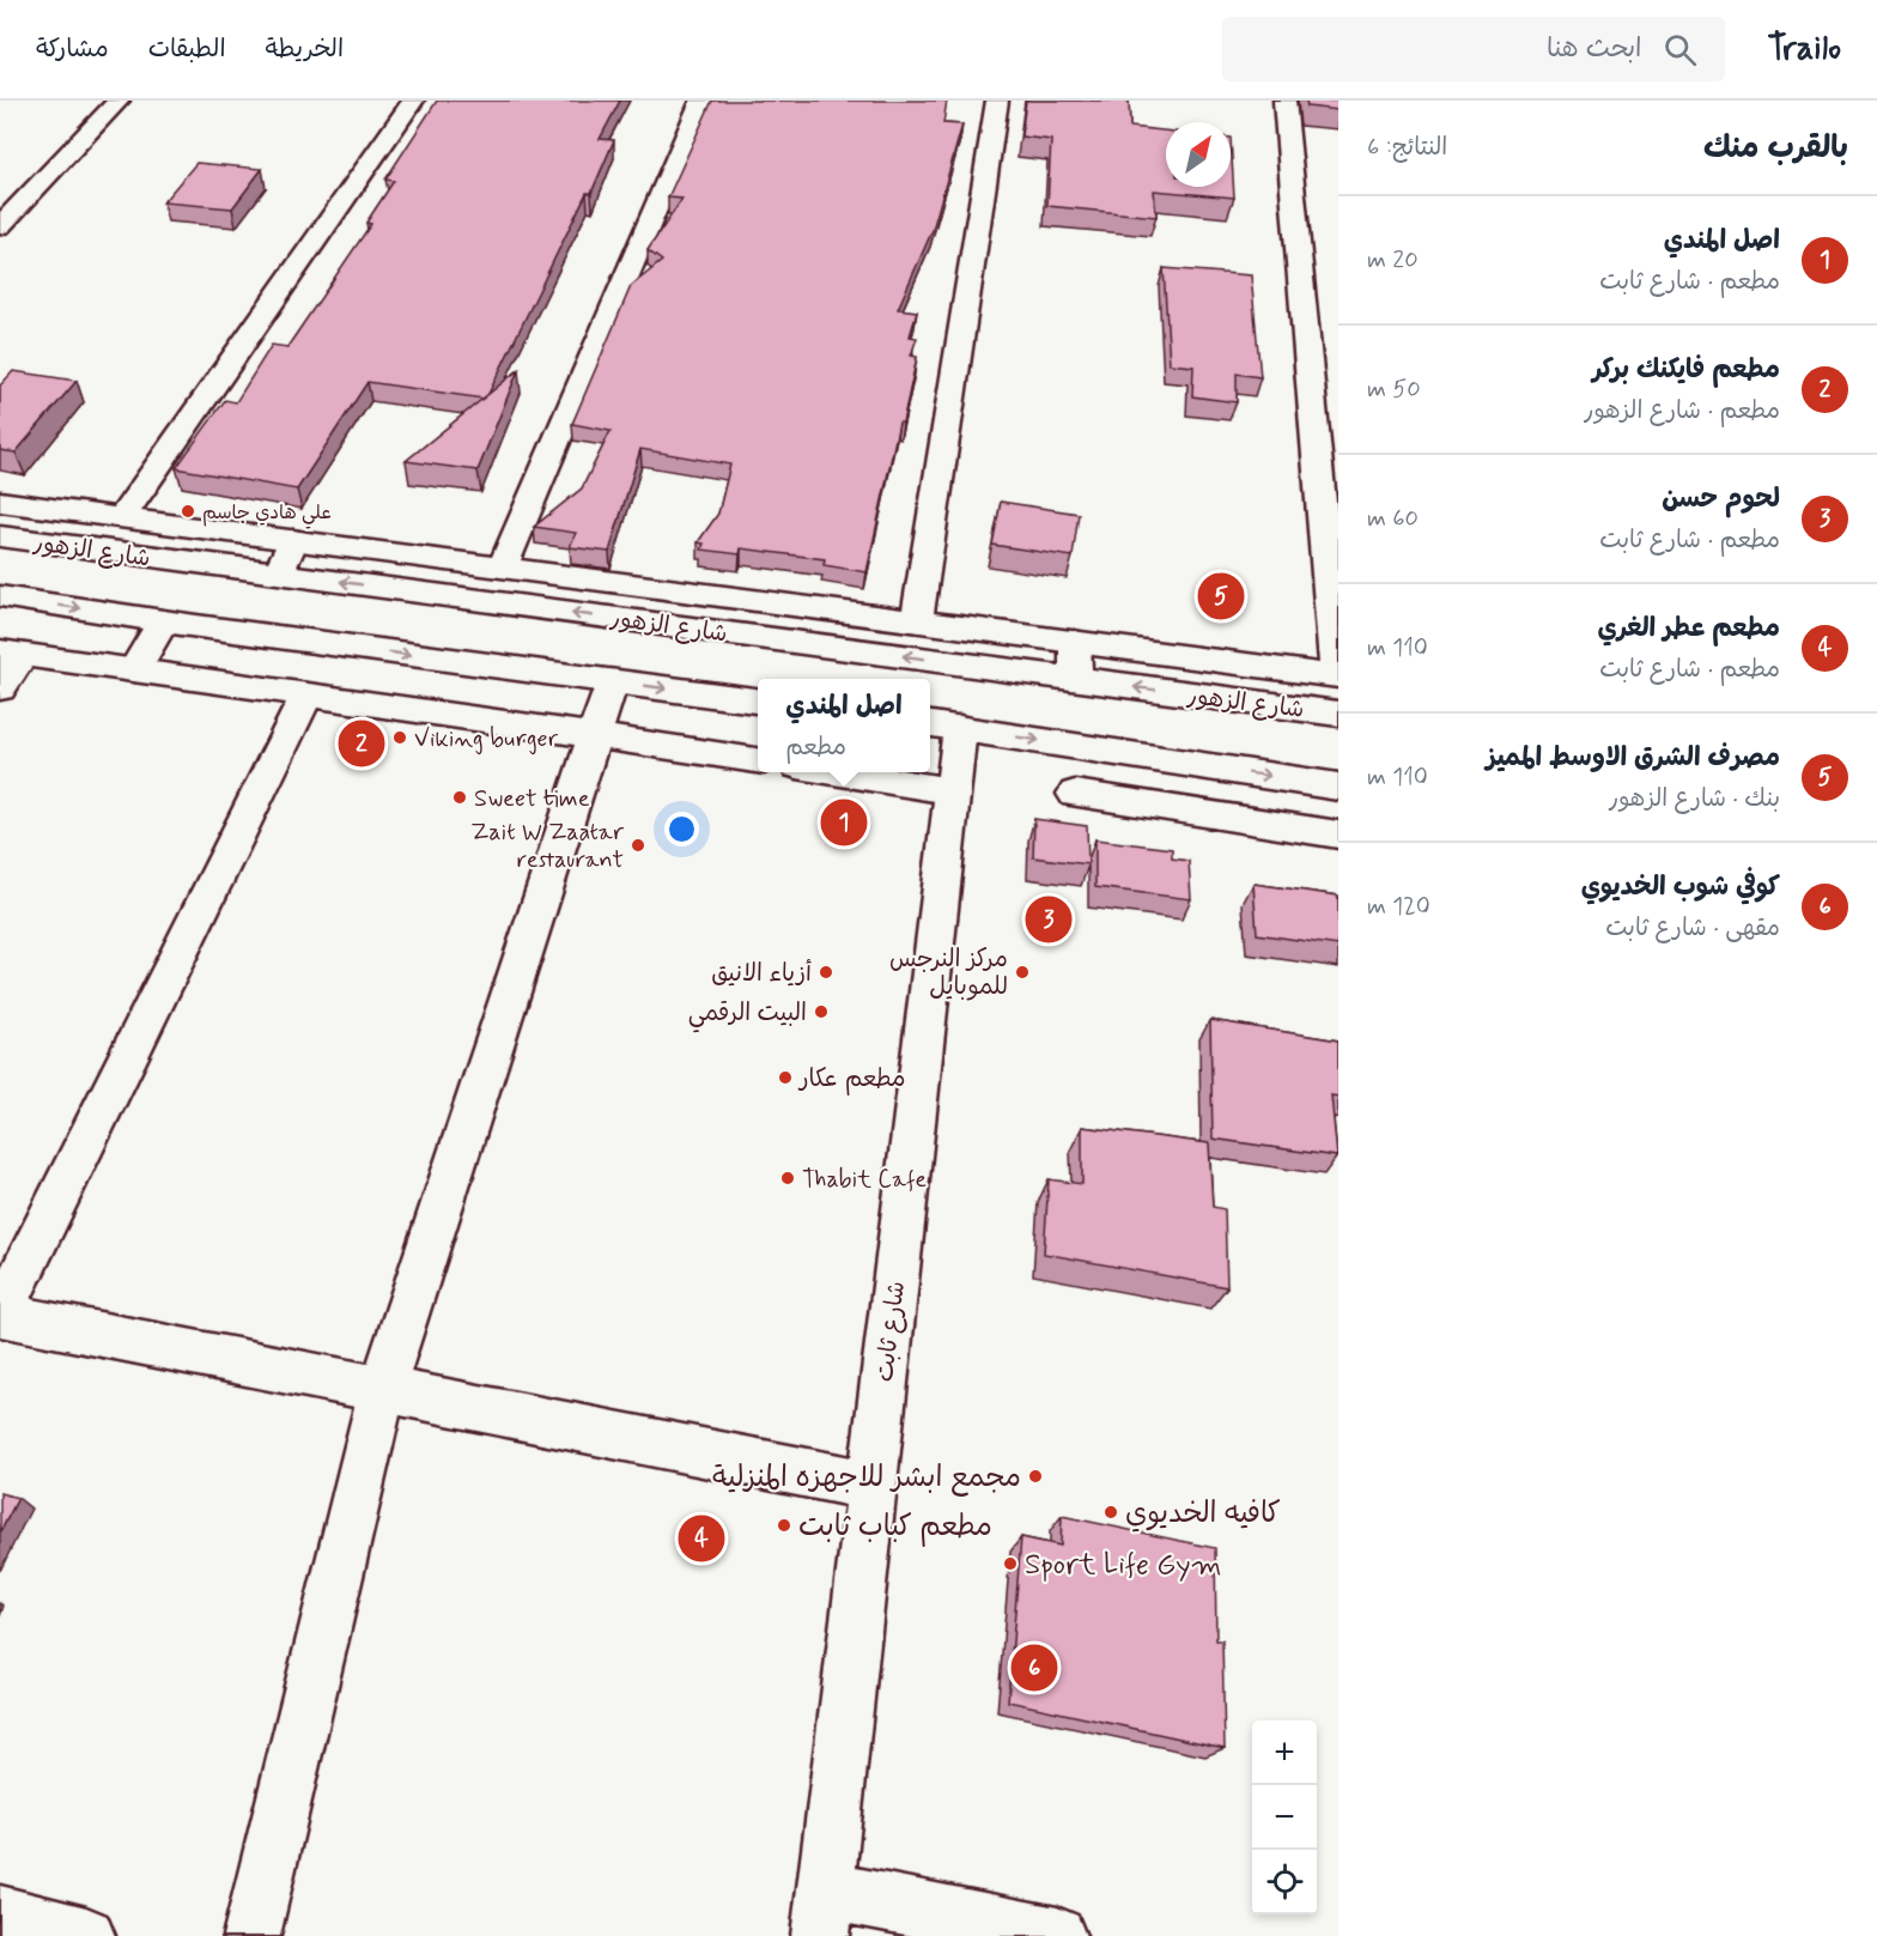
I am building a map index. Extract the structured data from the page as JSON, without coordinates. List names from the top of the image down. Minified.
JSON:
{"streets":{"street":["شارع الزهور","شارع ثابت"]},"places":["علي هادي جاسم","Viking burger","Sweet time","Zait W Zaatar restaurant","أزياء الانيق","مركز النرجس للموبايل","البيت الرقمي","مطعم عكار","Thabit Cafe","مجمع ابشر للاجهزه المنزلية","كافيه الخديوي","مطعم كباب ثابت","Sport Life Gym"],"north":"top right","page":{"header":"Trailo","search":"ابحث هنا","nav":["الخريطة","الطبقات","مشاركة"],"heading":["بالقرب منك","النتائج: 6"],"list":[{"mark":"1","name":"اصل المندي","note":"مطعم · شارع ثابت","value":"20 m"},{"mark":"2","name":"مطعم فايكنك بركر","note":"مطعم · شارع الزهور","value":"50 m"},{"mark":"3","name":"لحوم حسن","note":"مطعم · شارع ثابت","value":"60 m"},{"mark":"4","name":"مطعم عطر الغري","note":"مطعم · شارع ثابت","value":"110 m"},{"mark":"5","name":"مصرف الشرق الاوسط المميز","note":"بنك · شارع الزهور","value":"110 m"},{"mark":"6","name":"كوفي شوب الخديوي","note":"مقهى · شارع ثابت","value":"120 m"}],"pins":["5","2","1","3","4","6"],"popup":["اصل المندي","مطعم"],"map_buttons":["+","−"]}}
